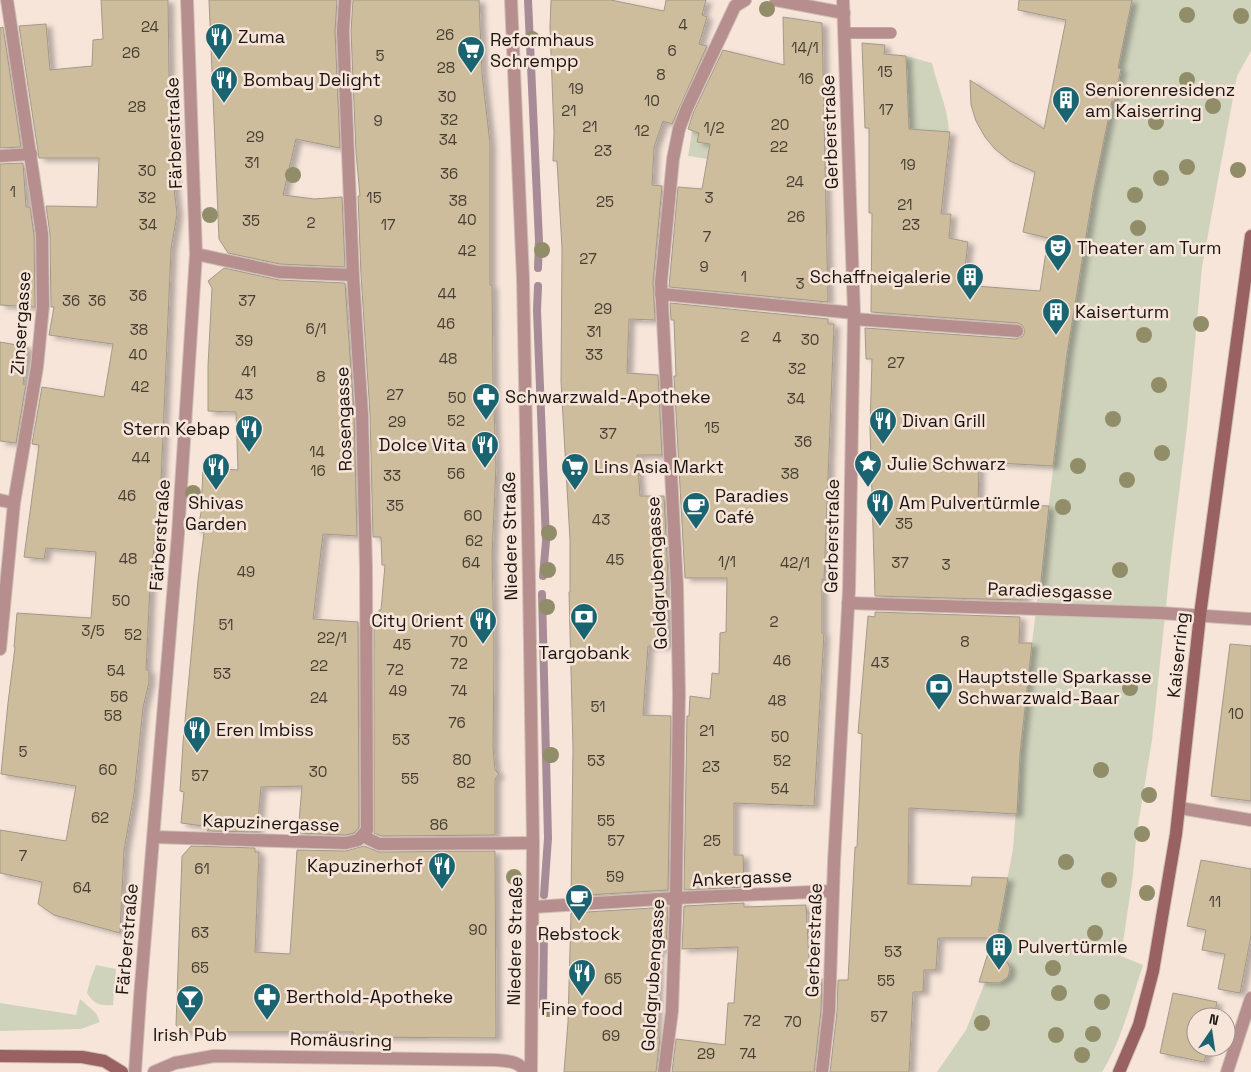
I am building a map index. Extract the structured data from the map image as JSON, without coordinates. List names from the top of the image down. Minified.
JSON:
{"streets":{"main road":["Kaiserring"],"street":["Gerberstraße","Färberstraße","Zinsergasse","Rosengasse","Niedere Straße","Goldgrubengasse","Paradiesgasse","Kapuzinergasse","Ankergasse","Romäusring"]},"crossings":[["Gerberstraße","Paradiesgasse"],["Gerberstraße","Ankergasse"],["Färberstraße","Kapuzinergasse"],["Rosengasse","Kapuzinergasse"],["Niedere Straße","Kapuzinergasse"],["Niedere Straße","Ankergasse"],["Goldgrubengasse","Ankergasse"],["Paradiesgasse","Kaiserring"]],"places":{"restaurant":["Zuma","Bombay Delight","Divan Grill","Stern Kebap","Dolce Vita","Shivas Garden","Am Pulvertürmle","City Orient","Eren Imbiss","Kapuzinerhof","Fine food"],"supermarket":["Reformhaus Schrempp","Lins Asia Markt"],"building":["Seniorenresidenz am Kaiserring","Schaffneigalerie","Kaiserturm","Pulvertürmle"],"theatre":["Theater am Turm"],"pharmacy":["Schwarzwald-Apotheke","Berthold-Apotheke"],"place":["Julie Schwarz"],"cafe":["Paradies Café","Rebstock"],"bank":["Targobank","Hauptstelle Sparkasse Schwarzwald-Baar"],"bar":["Irish Pub"]},"house_numbers":["4","24","26","14/1","6","26","5","28","15","8","16","19","30","10","28","17","21","32","9","20","21","1/2","12","29","34","22","23","31","19","30","36","24","1","32","15","3","38","25","21","26","40","35","2","34","17","23","7","42","27","9","1","3","44","36","36","36","37","29","46","6/1","38","31","2","4","30","39","40","33","48","27","32","41","8","42","43","27","50","34","52","29","15","37","36","14","44","16","56","38","33","46","35","60","43","35","62","48","45","1/1","64","42/1","37","3","49","50","2","51","3/5","52","22/1","70","8","45","46","43","72","22","72","54","53","49","74","56","24","48","51","10","58","76","21","50","53","5","80","53","52","23","60","30","57","55","82","54","62","55","86","57","25","7","61","59","64","11","90","63","53","65","65","55","57","72","70","69","29","74"],"north":"top"}
